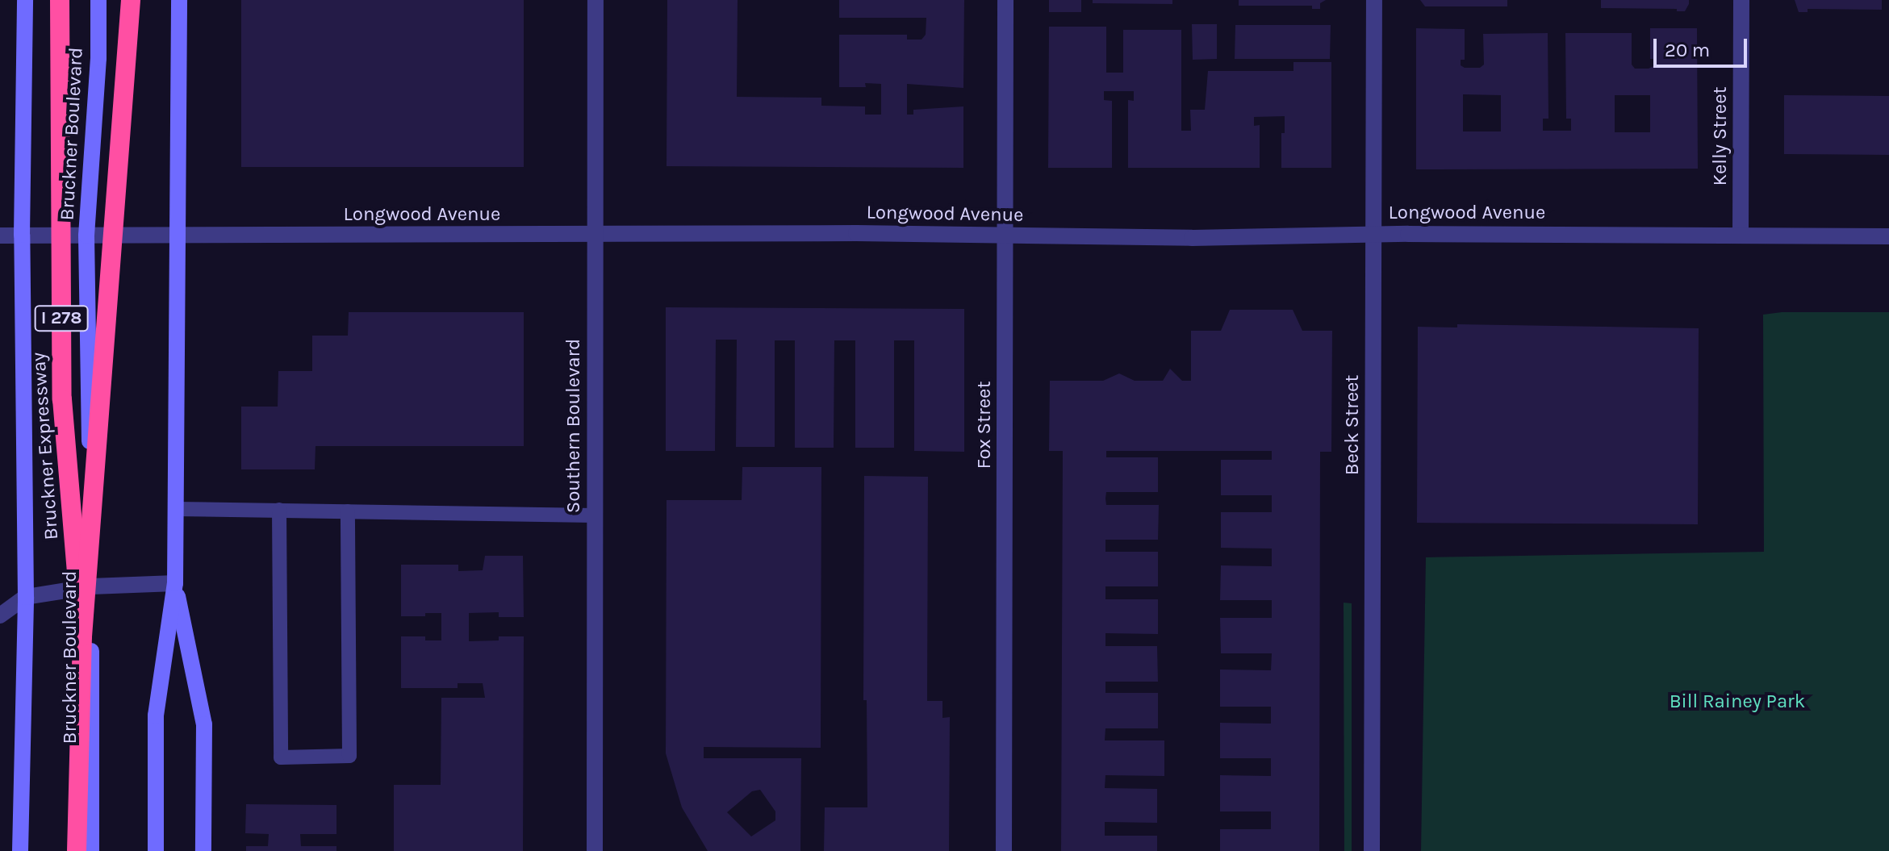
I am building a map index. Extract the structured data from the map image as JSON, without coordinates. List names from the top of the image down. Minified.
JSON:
{"streets":{"highway":["I 278","Bruckner Expressway"],"main road":["Bruckner Boulevard"],"street":["Kelly Street","Longwood Avenue","Fox Street","Beck Street","Southern Boulevard"]},"crossings":[["Bruckner Boulevard","Longwood Avenue"],["Kelly Street","Longwood Avenue"],["Longwood Avenue","Fox Street"],["Longwood Avenue","Beck Street"],["Longwood Avenue","Southern Boulevard"]],"parks":["Bill Rainey Park"],"scale_bar":"20 m"}
